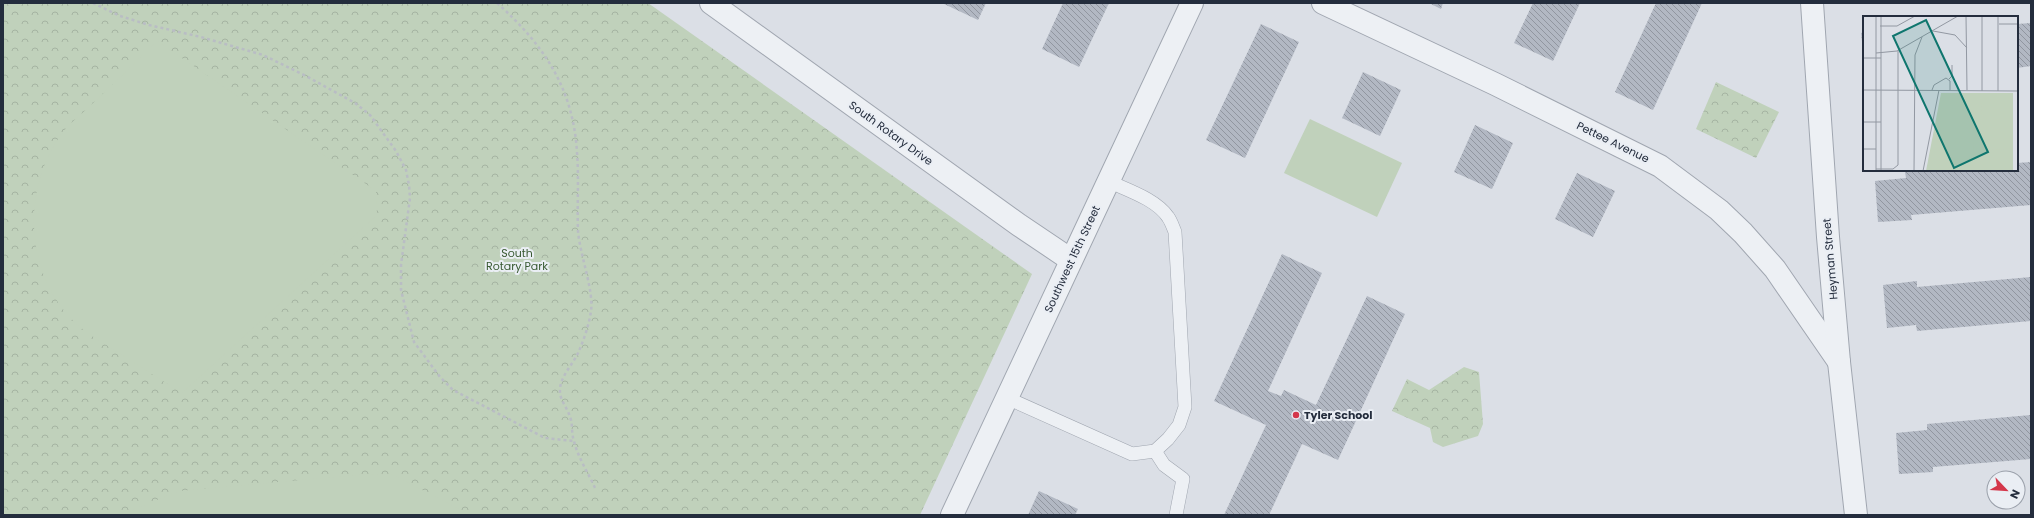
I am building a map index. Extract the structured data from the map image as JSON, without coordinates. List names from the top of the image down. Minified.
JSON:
{"streets":{"street":["South Rotary Drive","Pettee Avenue","Southwest 15th Street","Heyman Street"]},"crossings":[["South Rotary Drive","Southwest 15th Street"],["Pettee Avenue","Heyman Street"]],"parks":["South Rotary Park"],"places":["Tyler School"],"north":"bottom right"}
